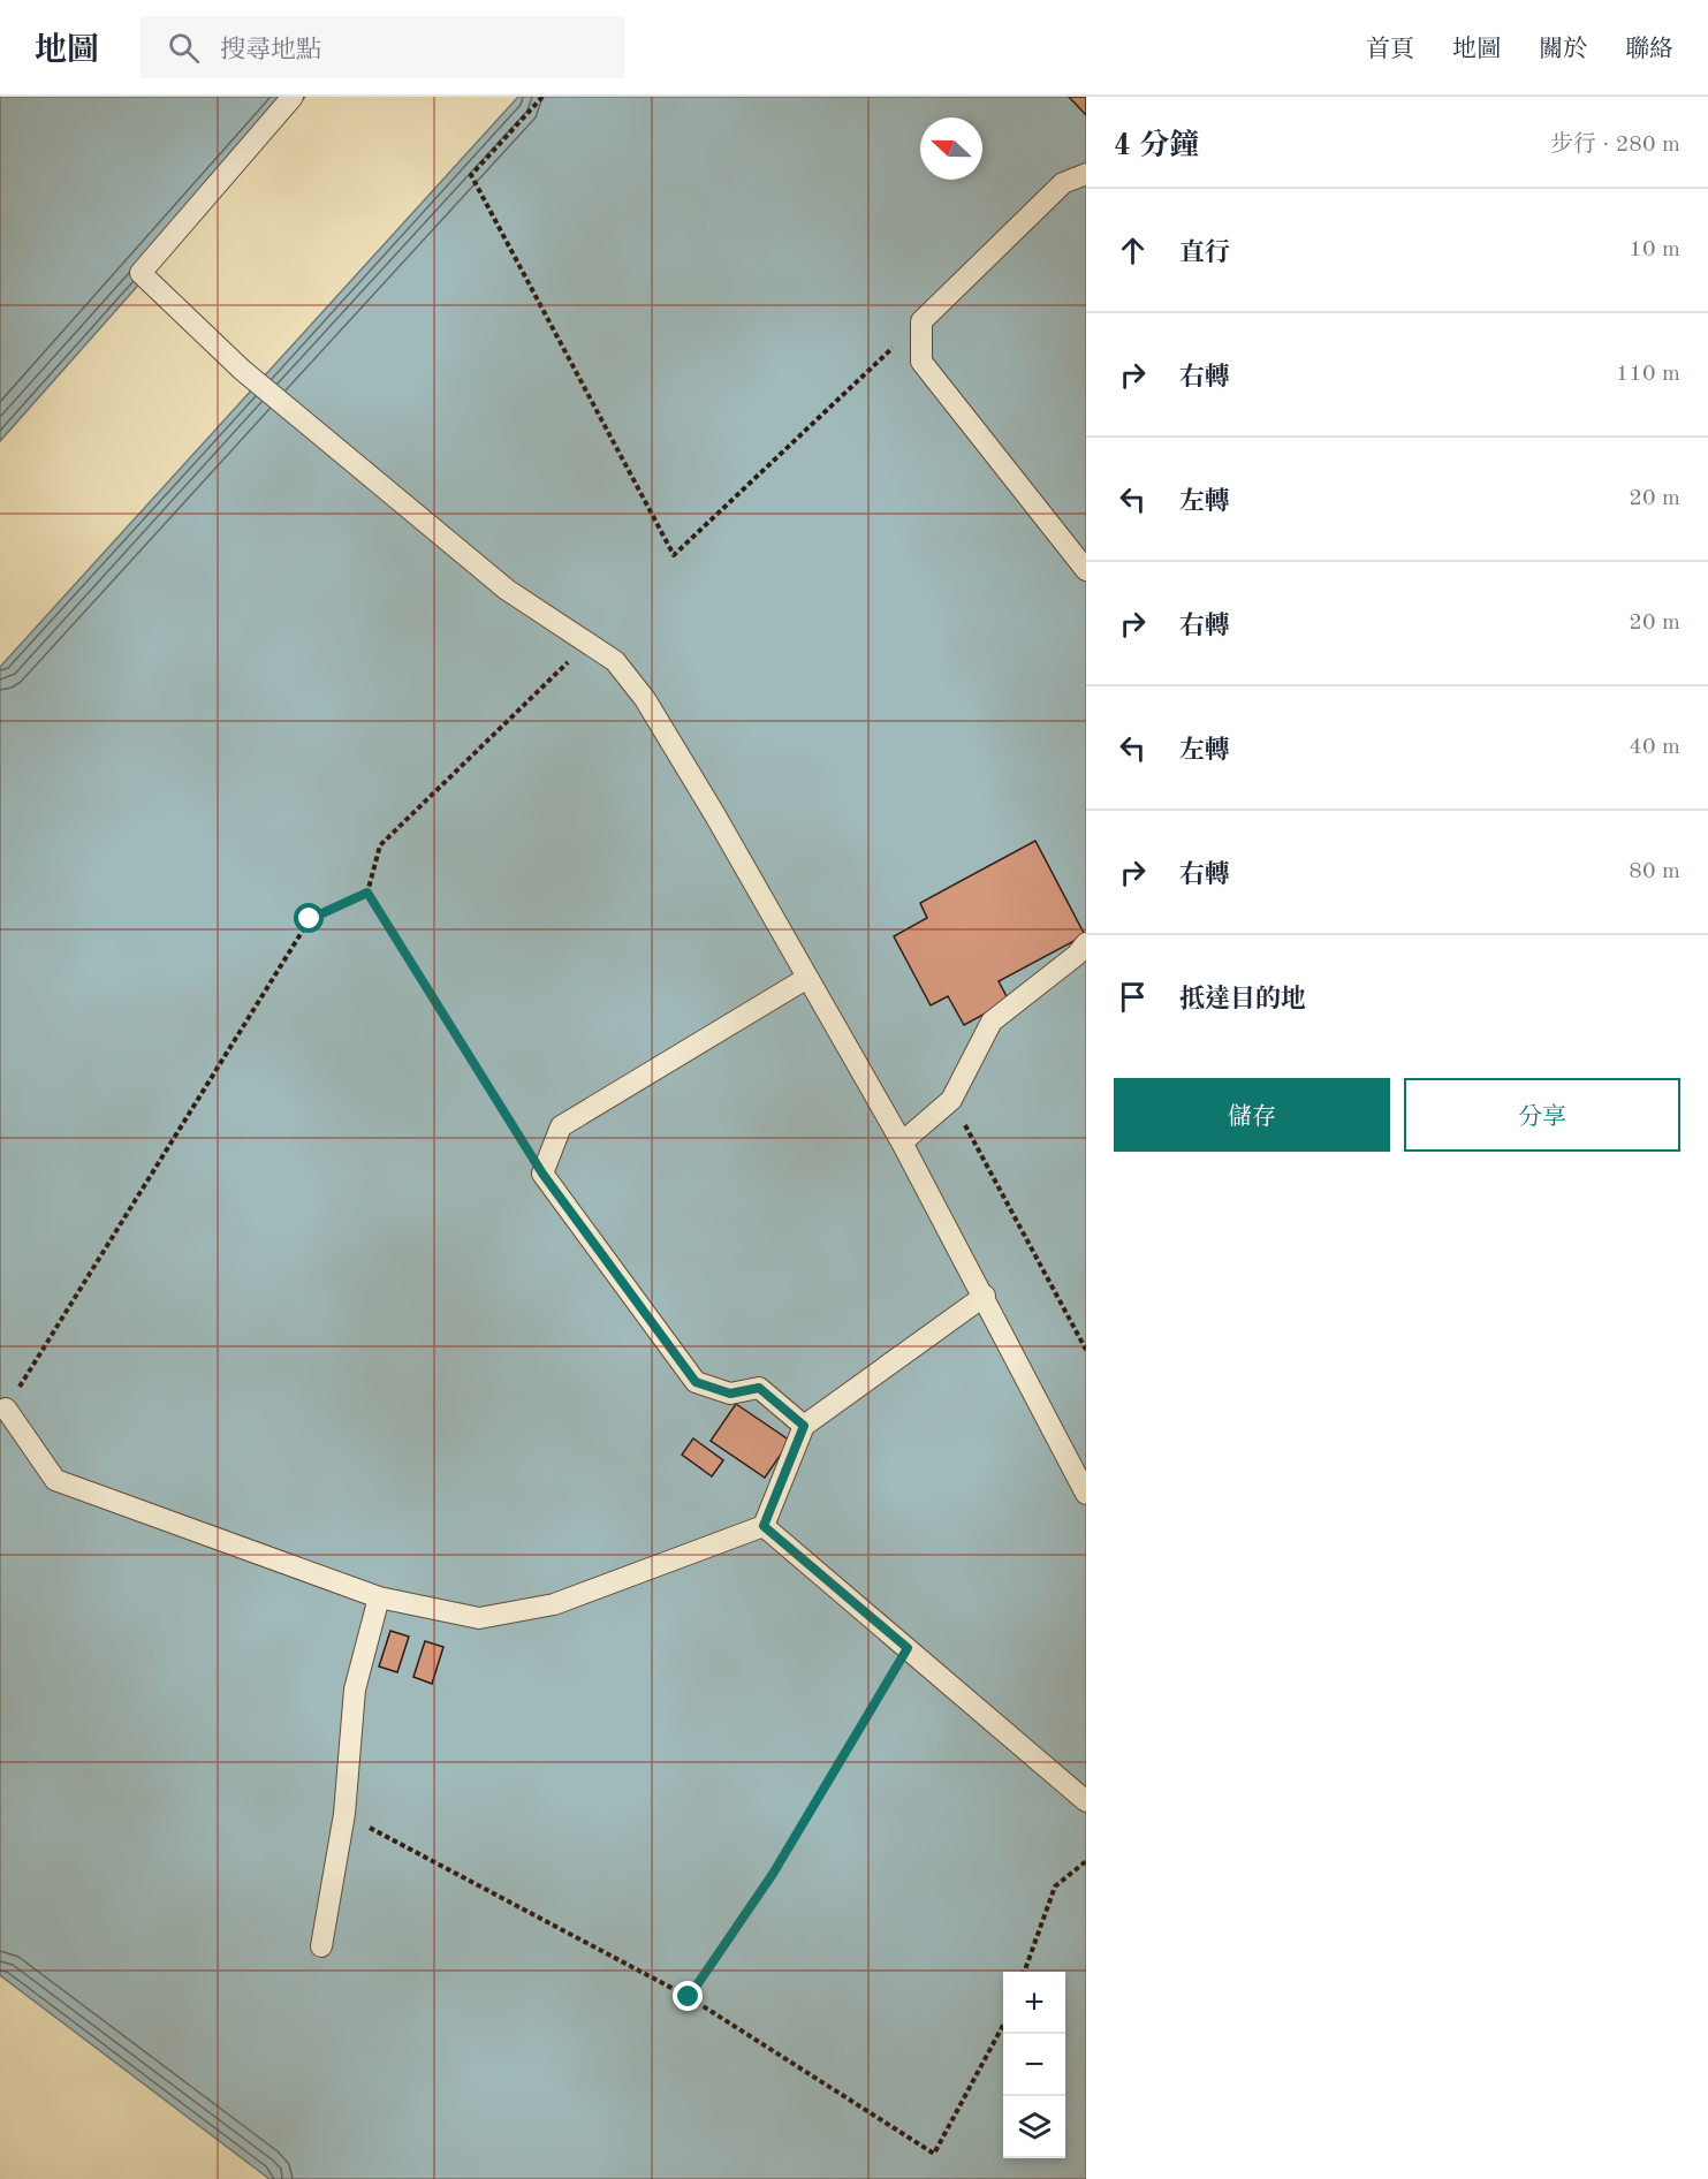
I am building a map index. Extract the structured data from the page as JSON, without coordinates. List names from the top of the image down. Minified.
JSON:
{"north":"left","page":{"header":"地圖","search":"搜尋地點","nav":["首頁","地圖","關於","聯絡"],"heading":["4 分鐘","步行 · 280 m"],"list":[["直行","10 m"],["右轉","110 m"],["左轉","20 m"],["右轉","20 m"],["左轉","40 m"],["右轉","80 m"],"抵達目的地"],"buttons":["儲存","分享"],"map_buttons":["+","−"]}}
